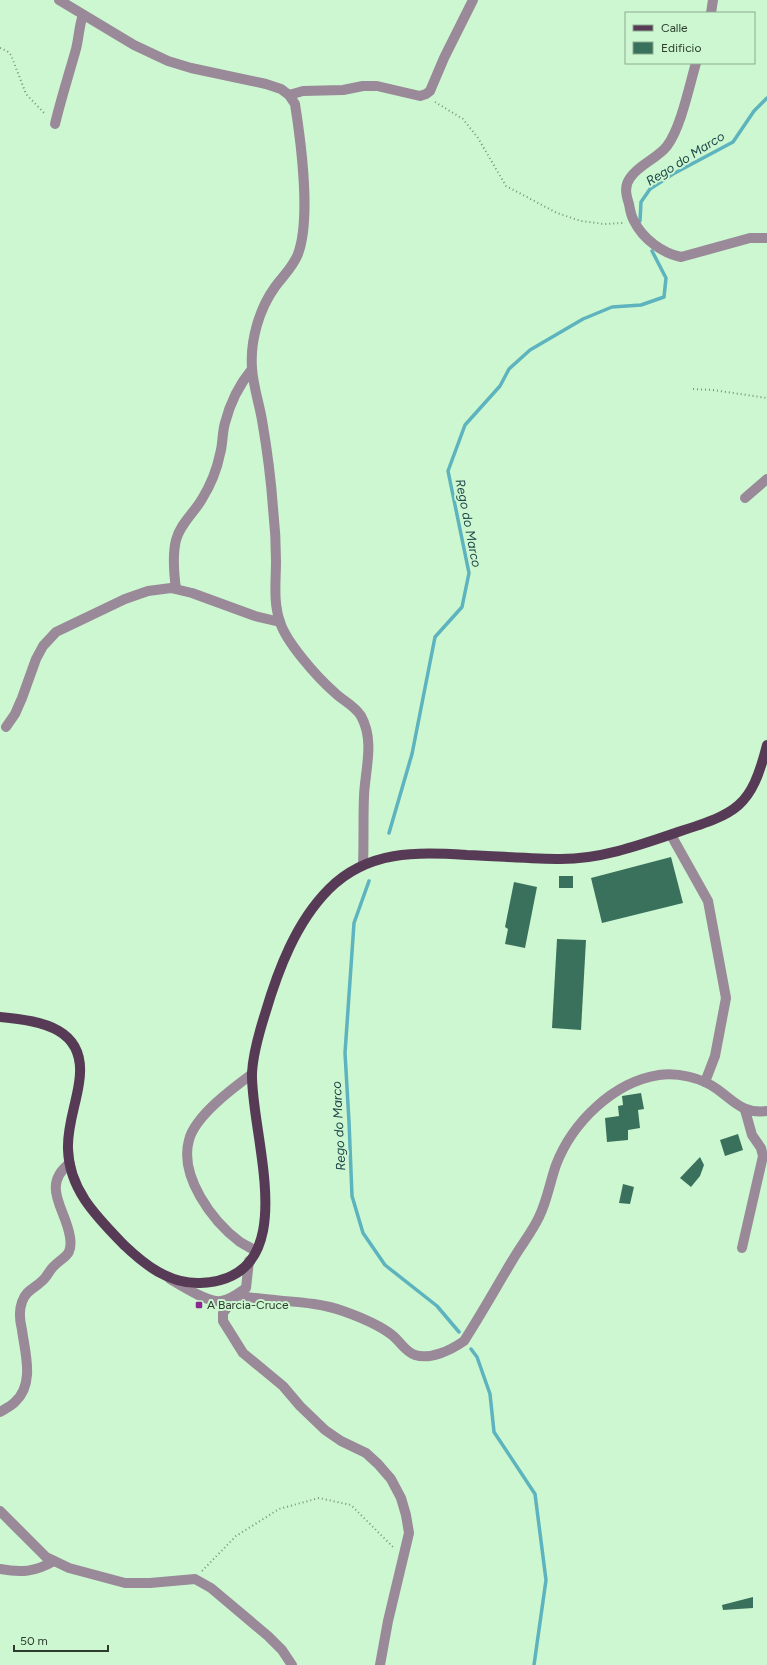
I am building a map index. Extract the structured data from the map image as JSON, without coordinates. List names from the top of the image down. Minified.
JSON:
{"water":["Rego do Marco"],"places":{"transit":["A Barcia-Cruce"]},"legend":["Calle","Edificio"],"scale_bar":"50 m"}
